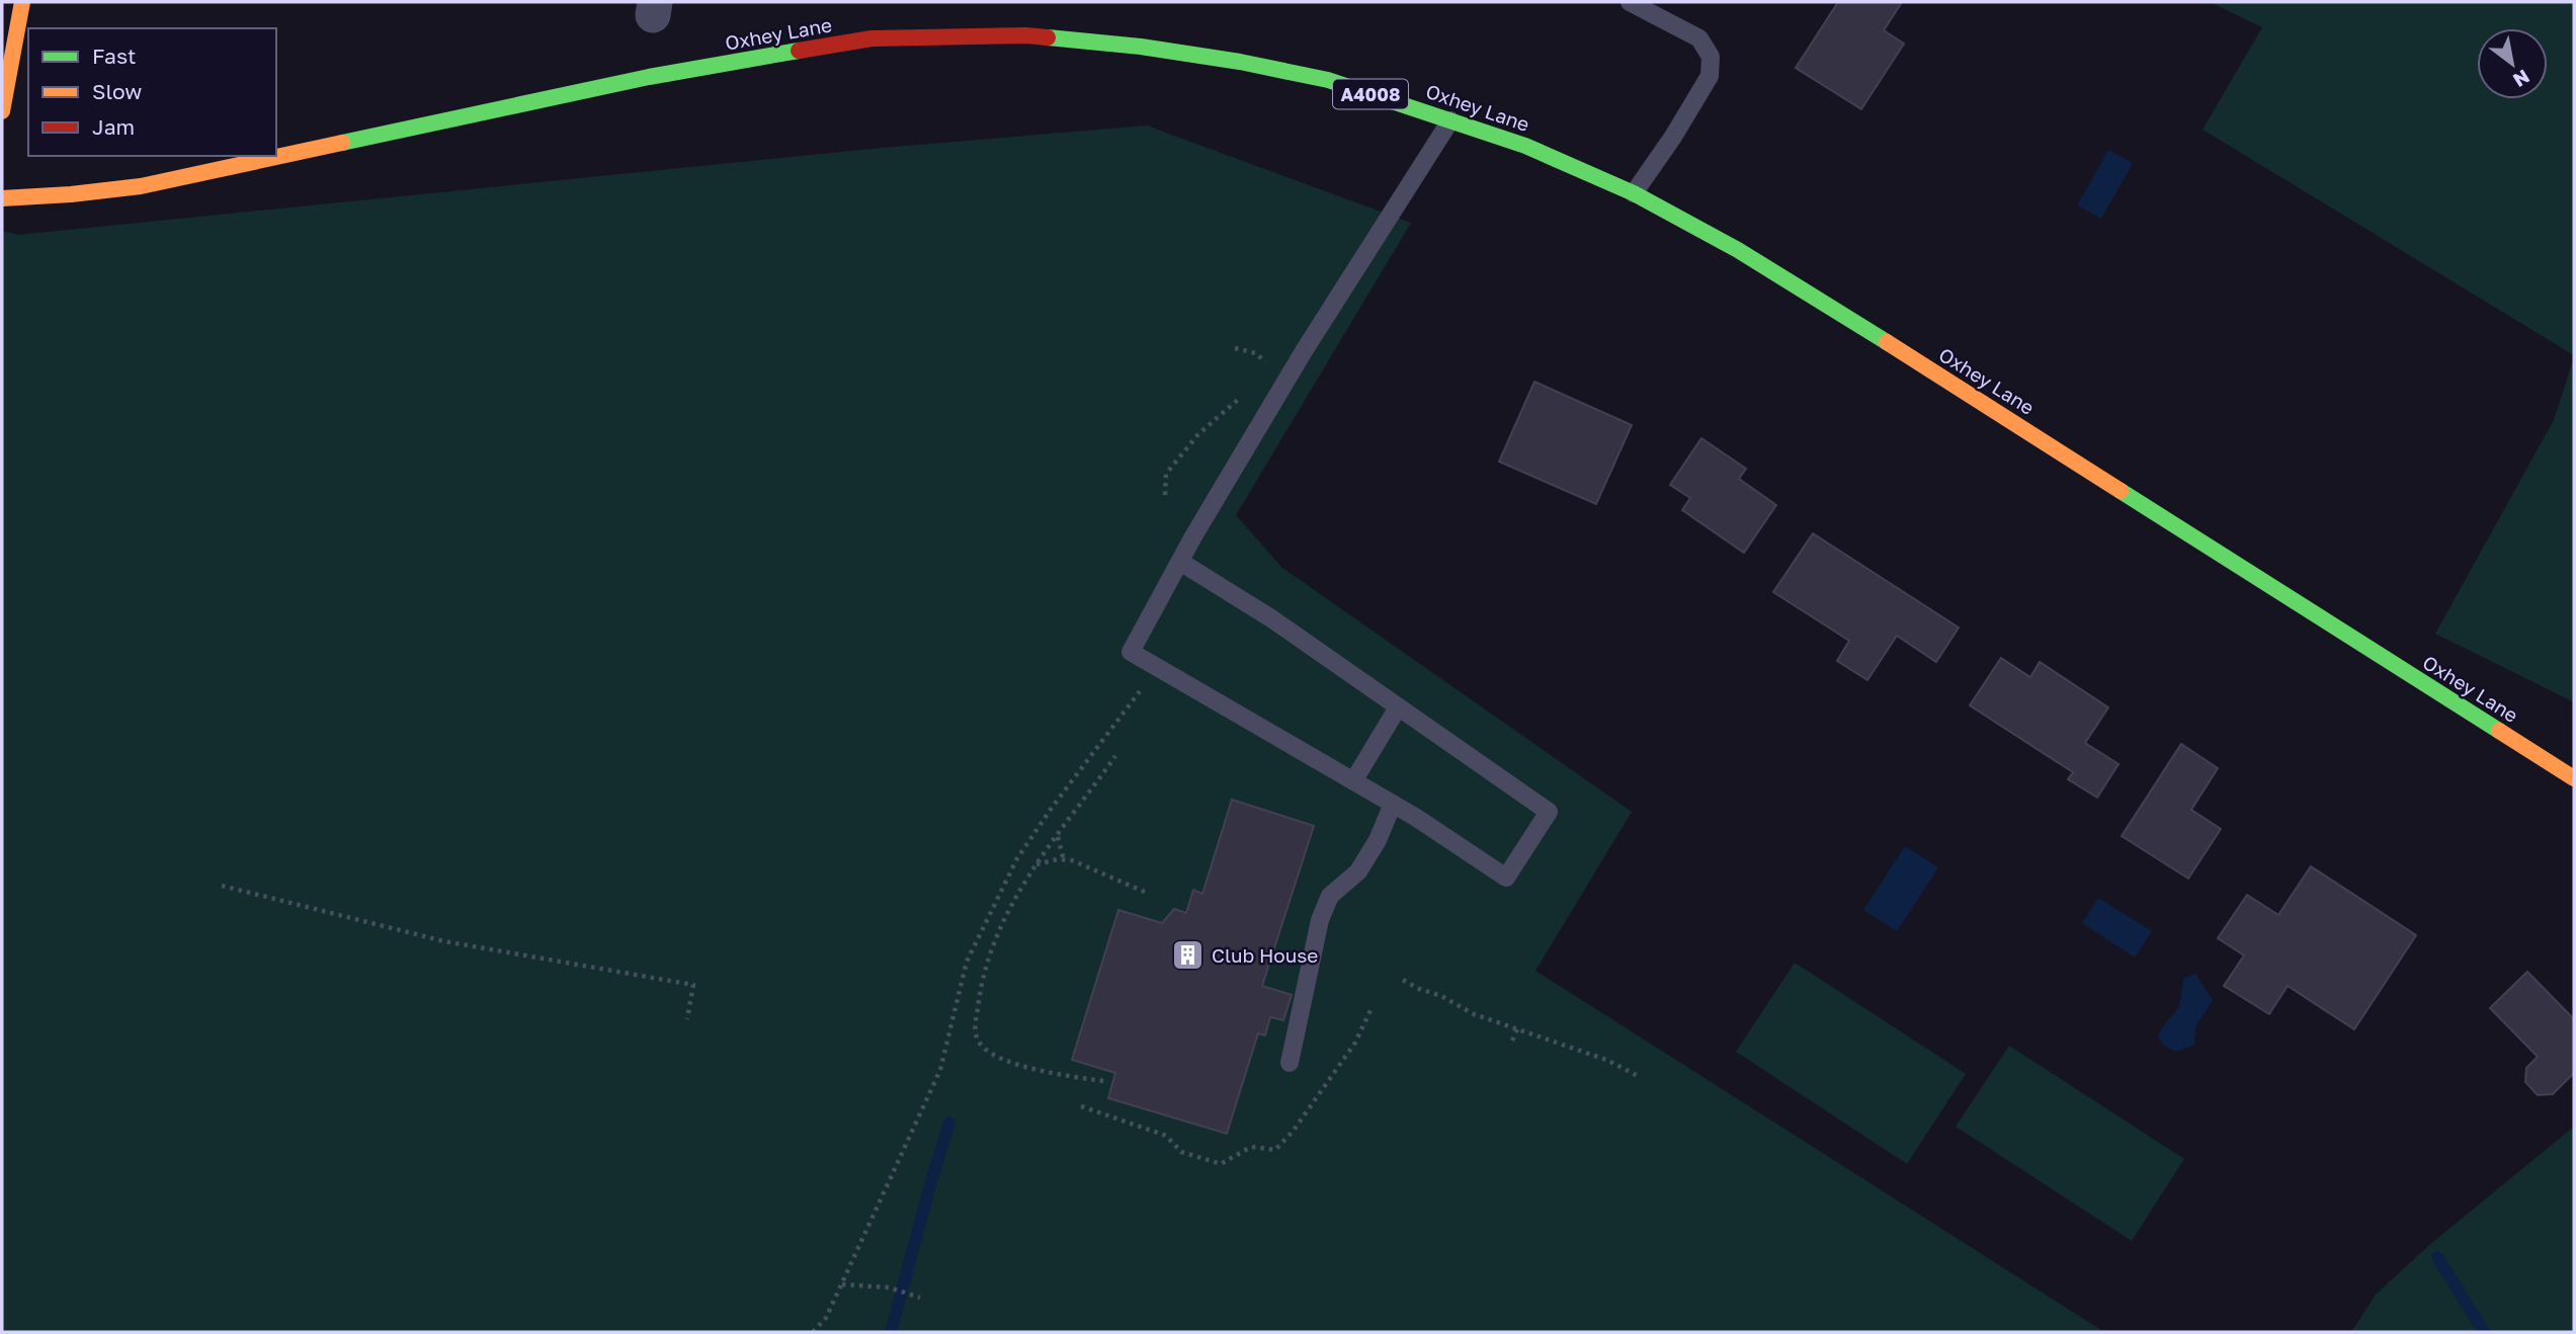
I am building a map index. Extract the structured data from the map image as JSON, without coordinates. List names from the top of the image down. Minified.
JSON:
{"streets":{"main road":["Oxhey Lane","A4008"]},"places":{"building":["Club House"]},"legend":["Fast","Slow","Jam"],"north":"bottom right"}
